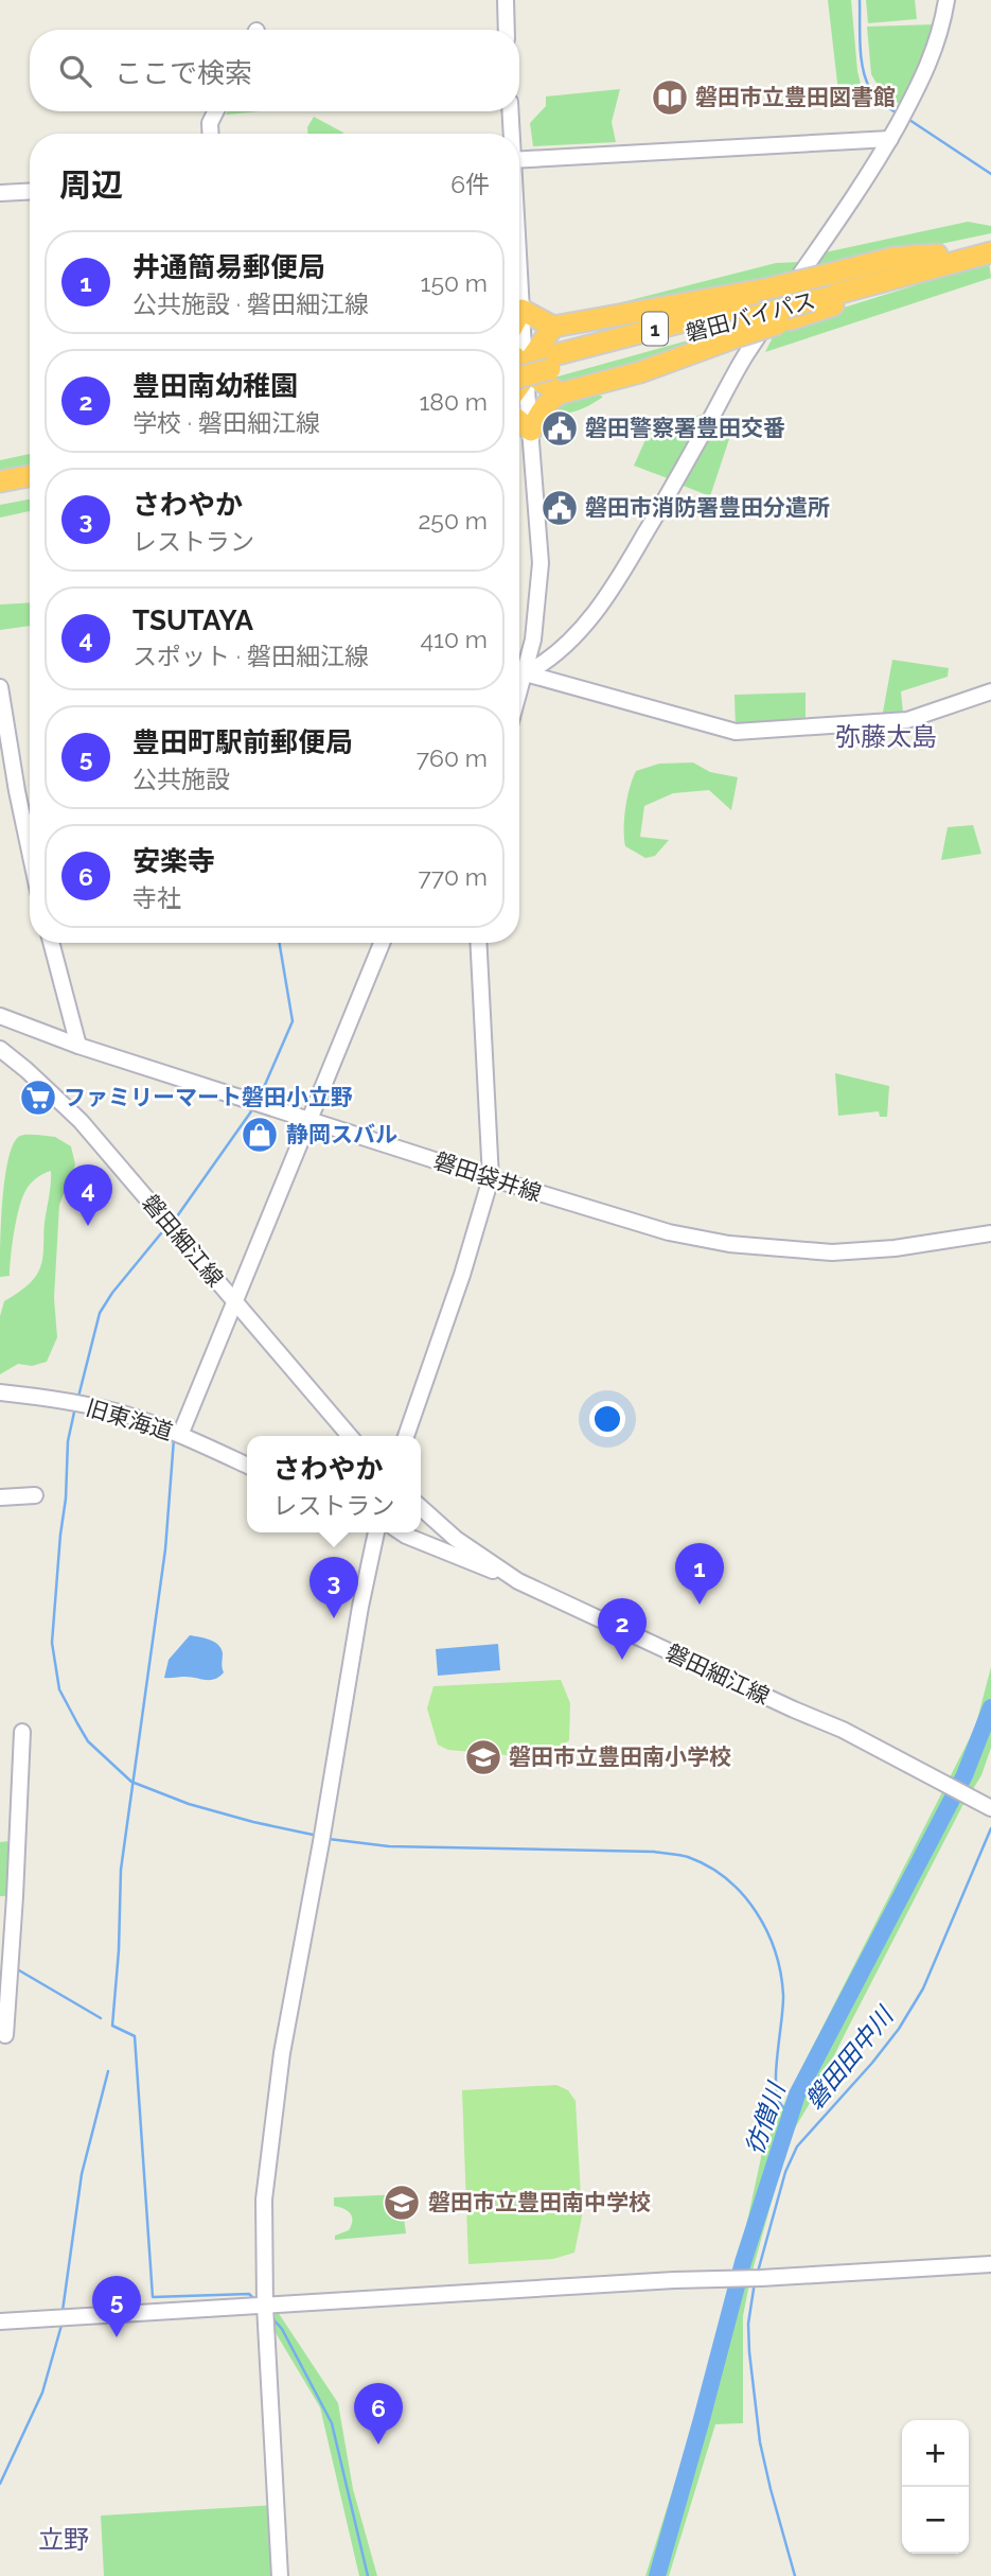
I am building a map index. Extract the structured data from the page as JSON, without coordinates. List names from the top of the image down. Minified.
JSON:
{"streets":{"highway":["磐田バイパス","1"],"street":["磐田袋井線","磐田細江線","旧東海道"]},"districts":["弥藤太島","立野"],"water":["磐田田中川","彷僧川"],"places":{"library":["磐田市立豊田図書館"],"public building":["磐田警察署豊田交番","磐田市消防署豊田分遣所"],"supermarket":["ファミリーマート磐田小立野"],"shop":["静岡スバル"],"school or university":["磐田市立豊田南小学校","磐田市立豊田南中学校"]},"page":{"search":"ここで検索","heading":["周辺","6件"],"list":[{"mark":"1","name":"井通簡易郵便局","note":"公共施設 · 磐田細江線","value":"150 m"},{"mark":"2","name":"豊田南幼稚園","note":"学校 · 磐田細江線","value":"180 m"},{"mark":"3","name":"さわやか","note":"レストラン","value":"250 m"},{"mark":"4","name":"TSUTAYA","note":"スポット · 磐田細江線","value":"410 m"},{"mark":"5","name":"豊田町駅前郵便局","note":"公共施設","value":"760 m"},{"mark":"6","name":"安楽寺","note":"寺社","value":"770 m"}],"pins":["4","1","3","2","5","6"],"popup":["さわやか","レストラン"],"map_buttons":["+","−"]}}
